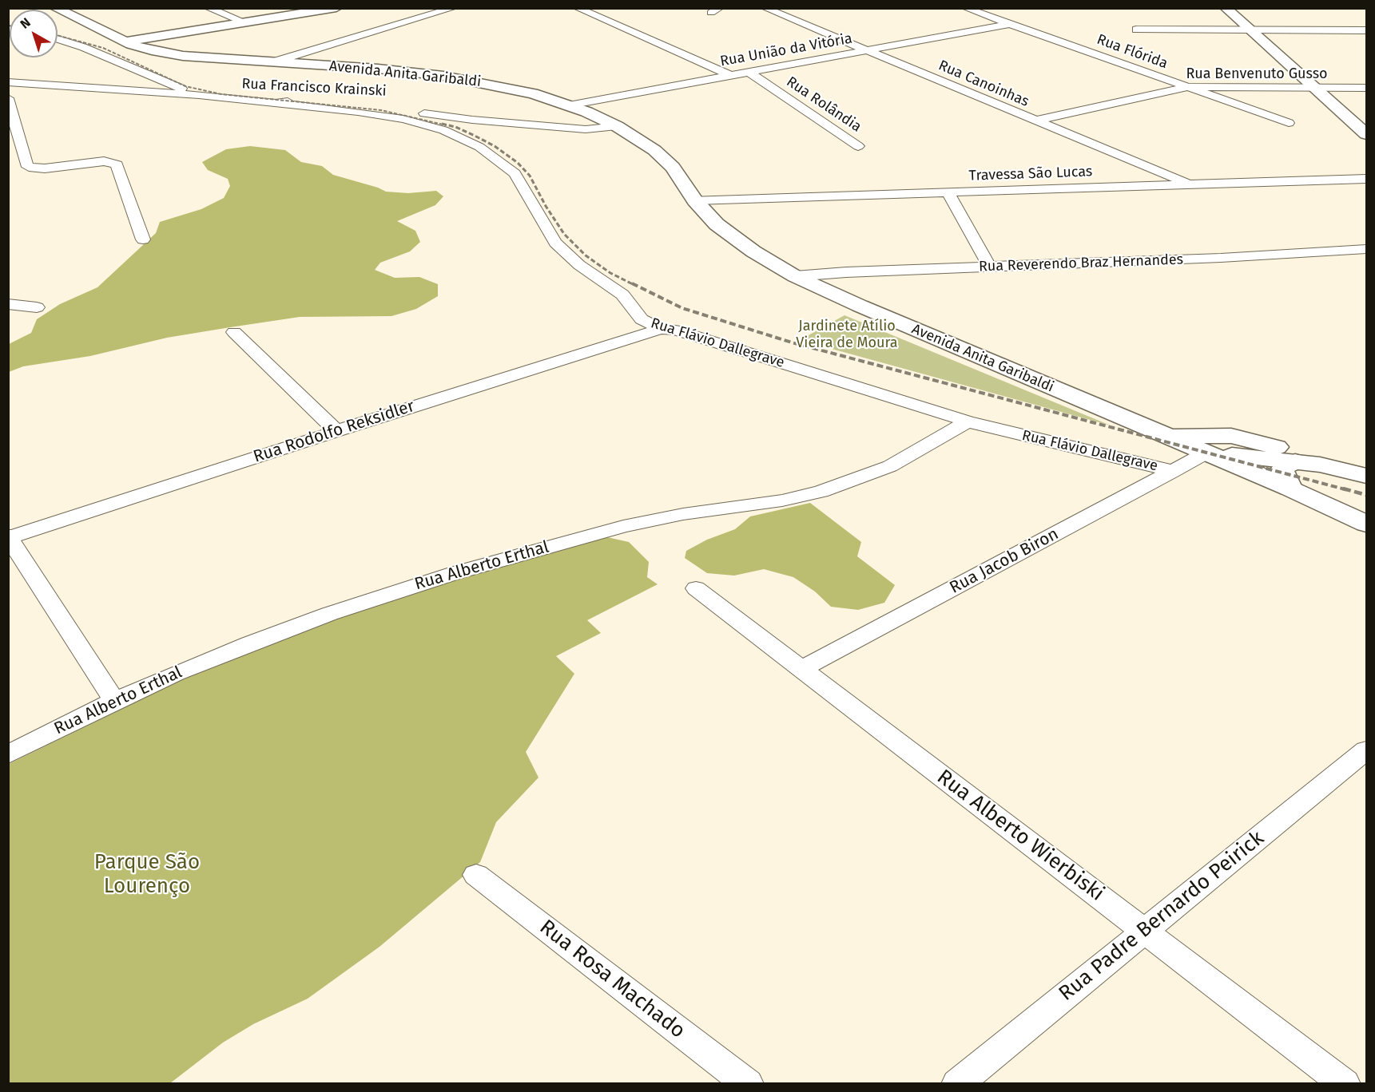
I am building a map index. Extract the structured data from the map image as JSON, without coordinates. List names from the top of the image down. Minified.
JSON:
{"streets":{"main road":["Avenida Anita Garibaldi","Rua Flávio Dallegrave"],"street":["Rua União da Vitória","Rua Flórida","Rua Benvenuto Gusso","Rua Canoinhas","Rua Francisco Krainski","Rua Rolândia","Travessa São Lucas","Rua Reverendo Braz Hernandes","Rua Rodolfo Reksidler","Rua Jacob Biron","Rua Alberto Erthal","Rua Alberto Wierbiski","Rua Padre Bernardo Peirick","Rua Rosa Machado"]},"crossings":[["Rua União da Vitória","Rua Flórida"],["Rua União da Vitória","Avenida Anita Garibaldi"],["Rua União da Vitória","Rua Canoinhas"],["Rua União da Vitória","Rua Rolândia"],["Rua Flórida","Rua Benvenuto Gusso"],["Avenida Anita Garibaldi","Rua Francisco Krainski"],["Avenida Anita Garibaldi","Travessa São Lucas"],["Avenida Anita Garibaldi","Rua Reverendo Braz Hernandes"],["Avenida Anita Garibaldi","Rua Flávio Dallegrave"],["Avenida Anita Garibaldi","Rua Jacob Biron"],["Rua Benvenuto Gusso","Rua Canoinhas"],["Rua Canoinhas","Travessa São Lucas"],["Rua Francisco Krainski","Rua Flávio Dallegrave"],["Rua Flávio Dallegrave","Rua Rodolfo Reksidler"],["Rua Flávio Dallegrave","Rua Jacob Biron"],["Rua Flávio Dallegrave","Rua Alberto Erthal"],["Rua Jacob Biron","Rua Alberto Wierbiski"],["Rua Alberto Wierbiski","Rua Padre Bernardo Peirick"]],"parks":["Jardinete Atílio Vieira de Moura","Parque São Lourenço"],"north":"top left"}
